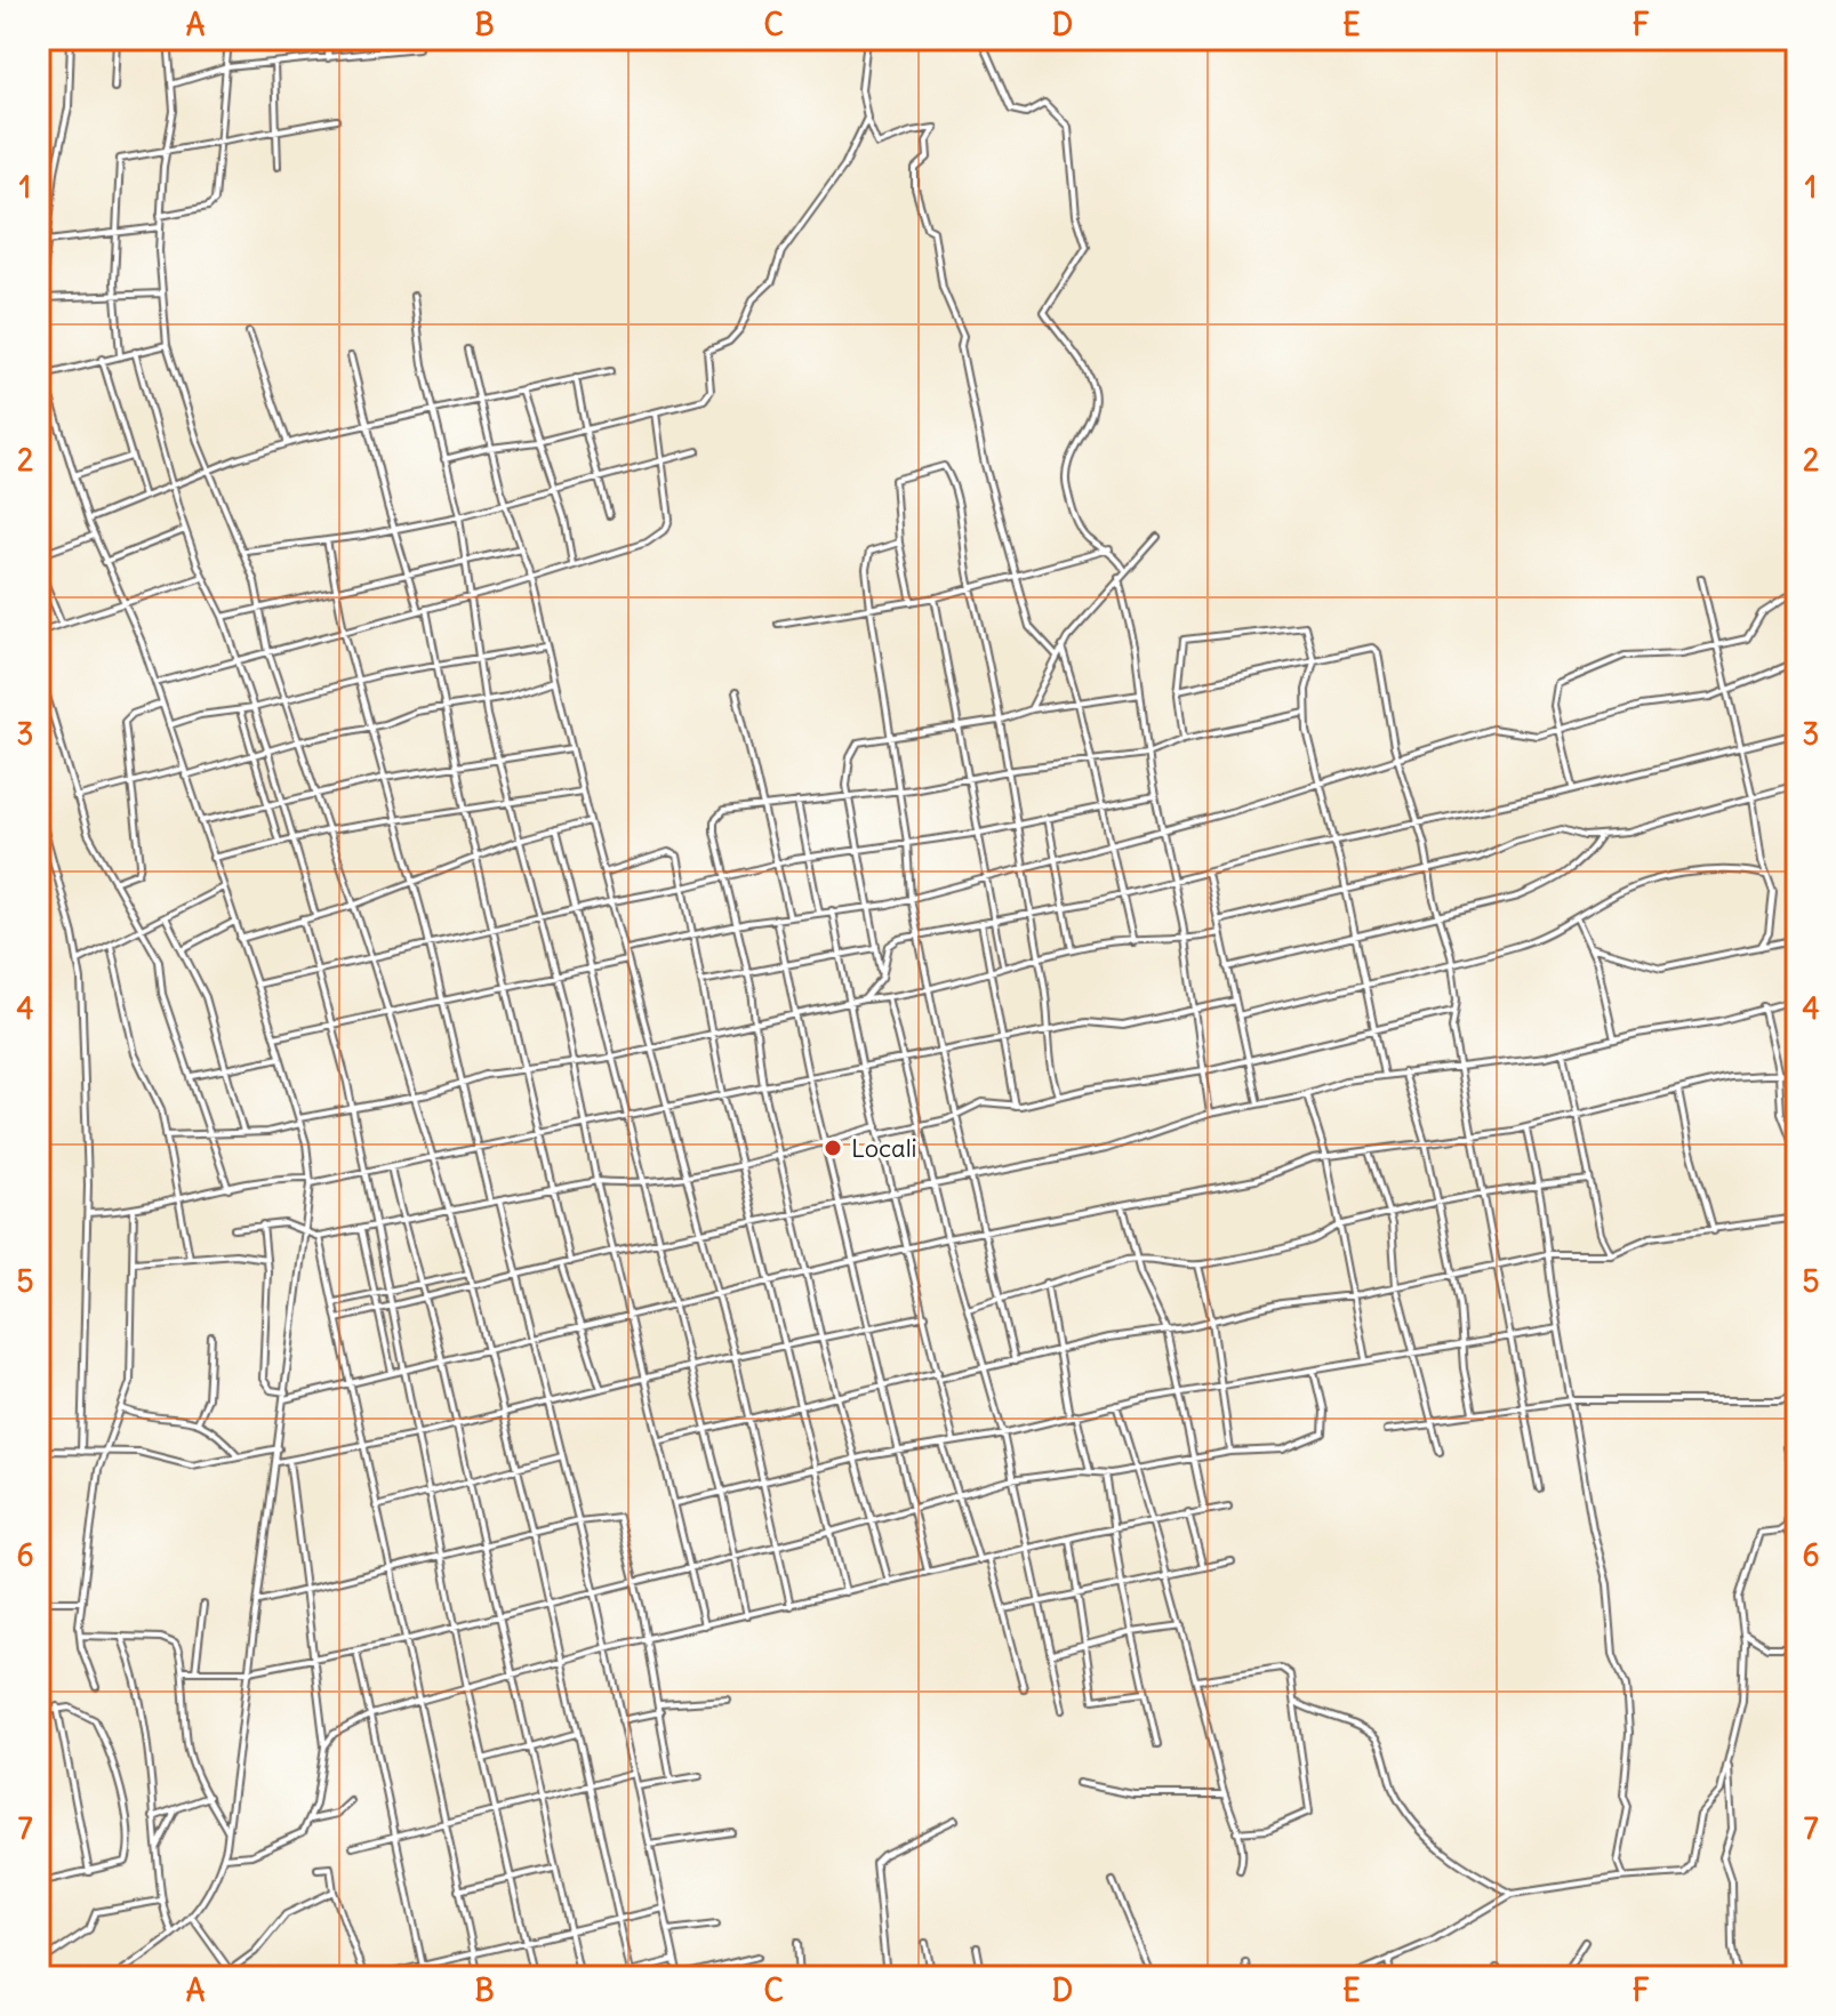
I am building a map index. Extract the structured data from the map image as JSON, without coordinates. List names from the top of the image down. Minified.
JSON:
{"places":["Locali"],"grid":{"columns":["A","B","C","D","E","F"],"rows":["1","2","3","4","5","6","7"]}}
